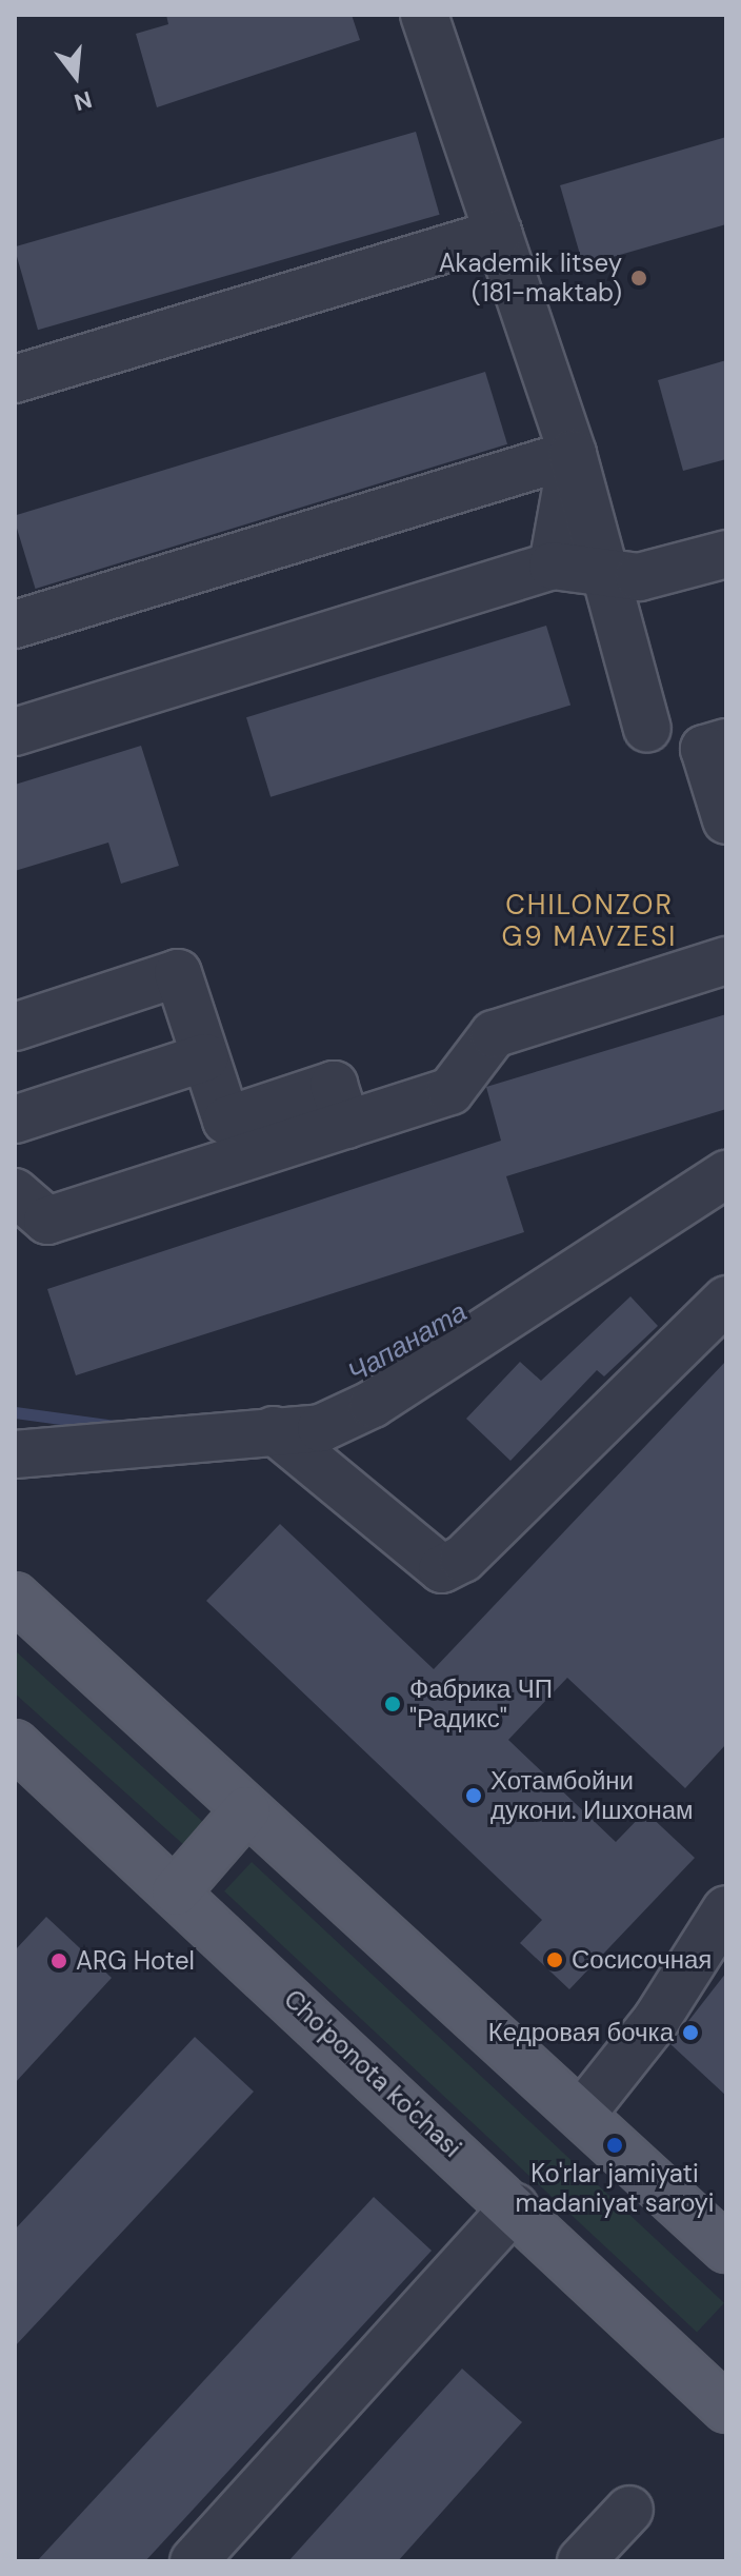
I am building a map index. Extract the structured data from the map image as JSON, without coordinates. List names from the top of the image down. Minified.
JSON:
{"streets":{"main road":["Cho'ponota ko'chasi"]},"districts":["CHILONZOR G9 MAVZESI"],"water":["Чапаната"],"places":["Akademik litsey (181-maktab)","Фабрика ЧП \"Радикс\"","Хотамбойни дукони. Ишхонам","Сосисочная","ARG Hotel","Кедровая бочка","Ko'rlar jamiyati madaniyat saroyi"],"north":"bottom"}
